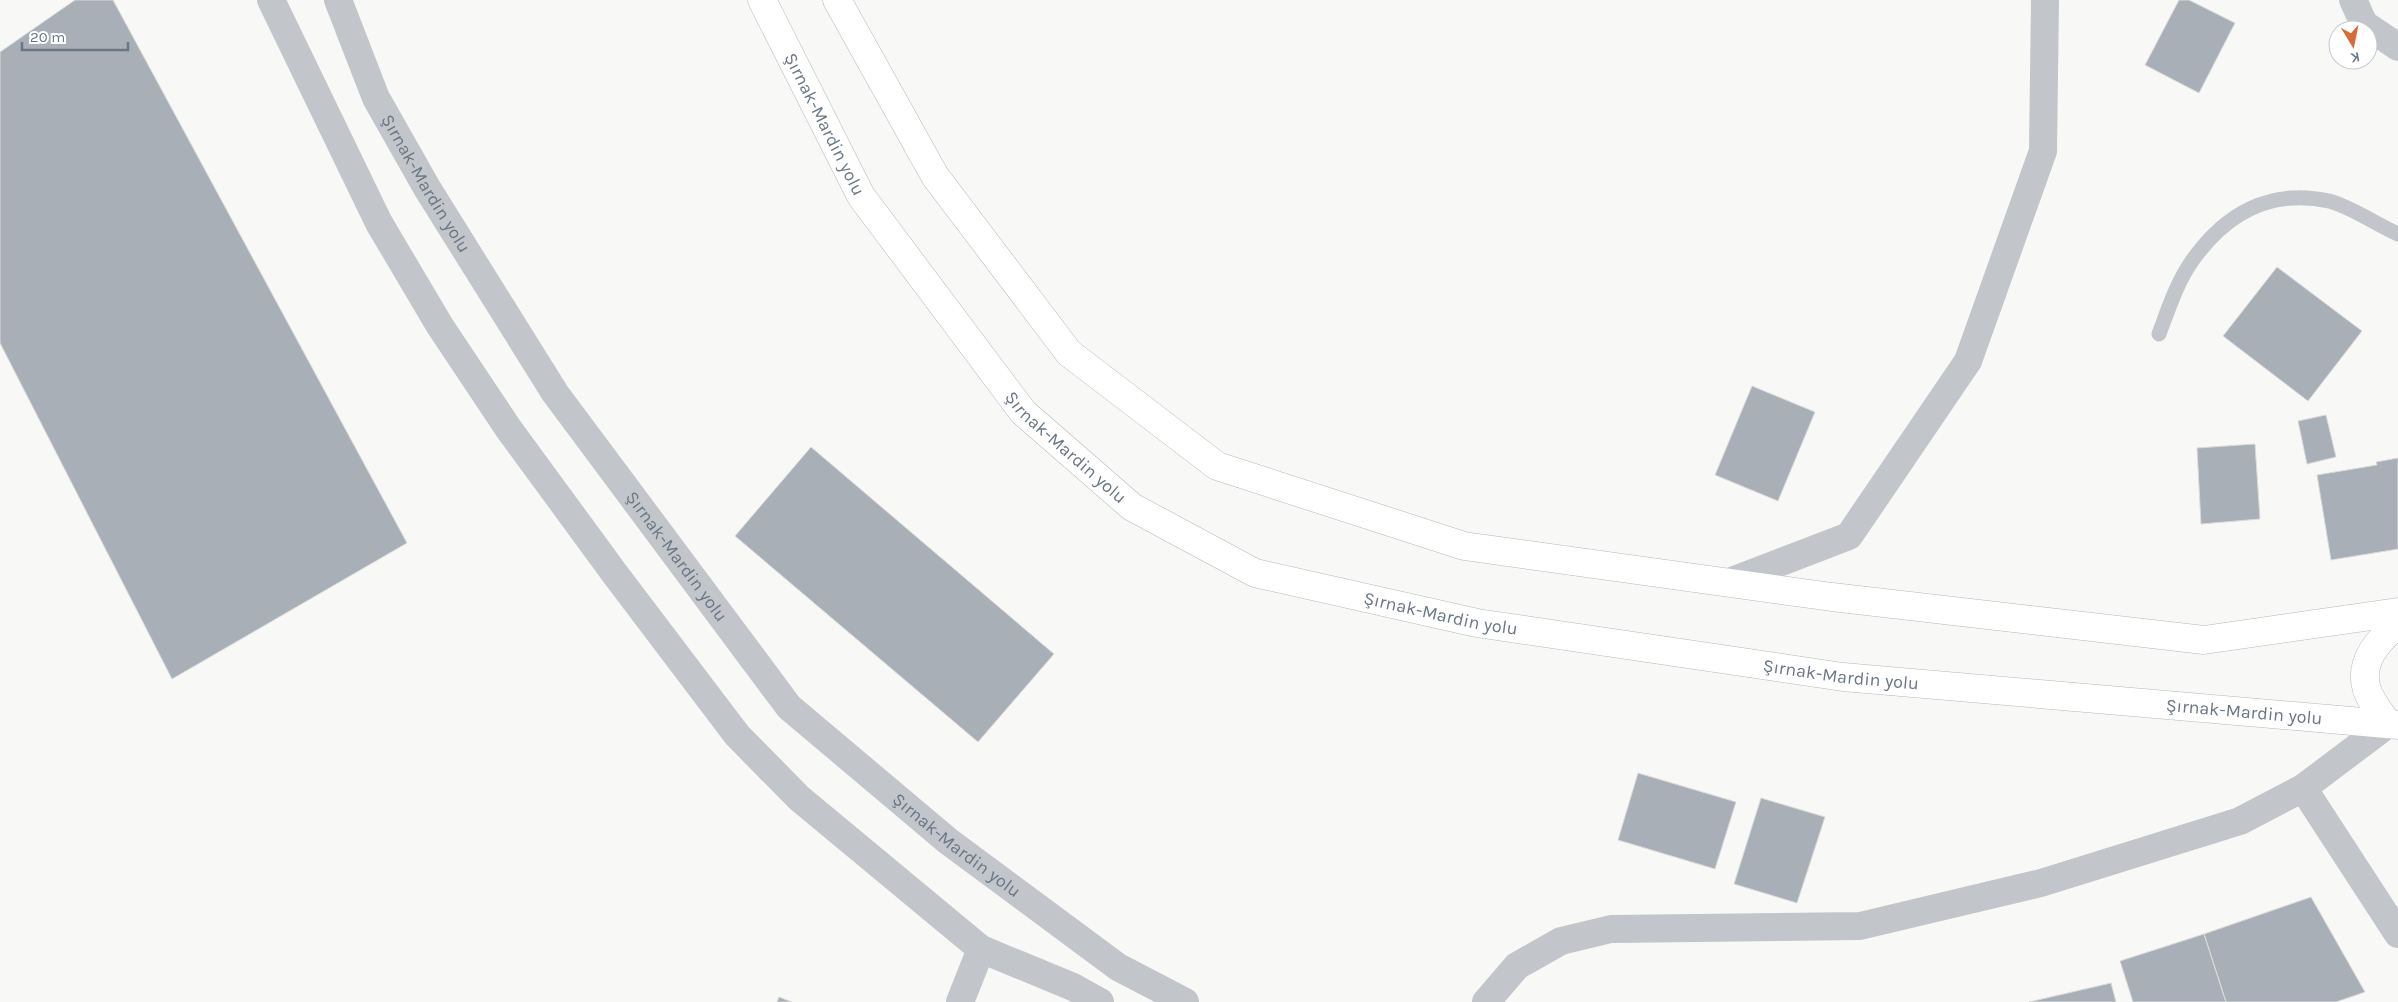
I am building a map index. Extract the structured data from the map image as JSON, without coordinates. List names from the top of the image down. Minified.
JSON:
{"streets":{"highway":["Şırnak-Mardin yolu"]},"scale_bar":"20 m","north":"bottom"}
